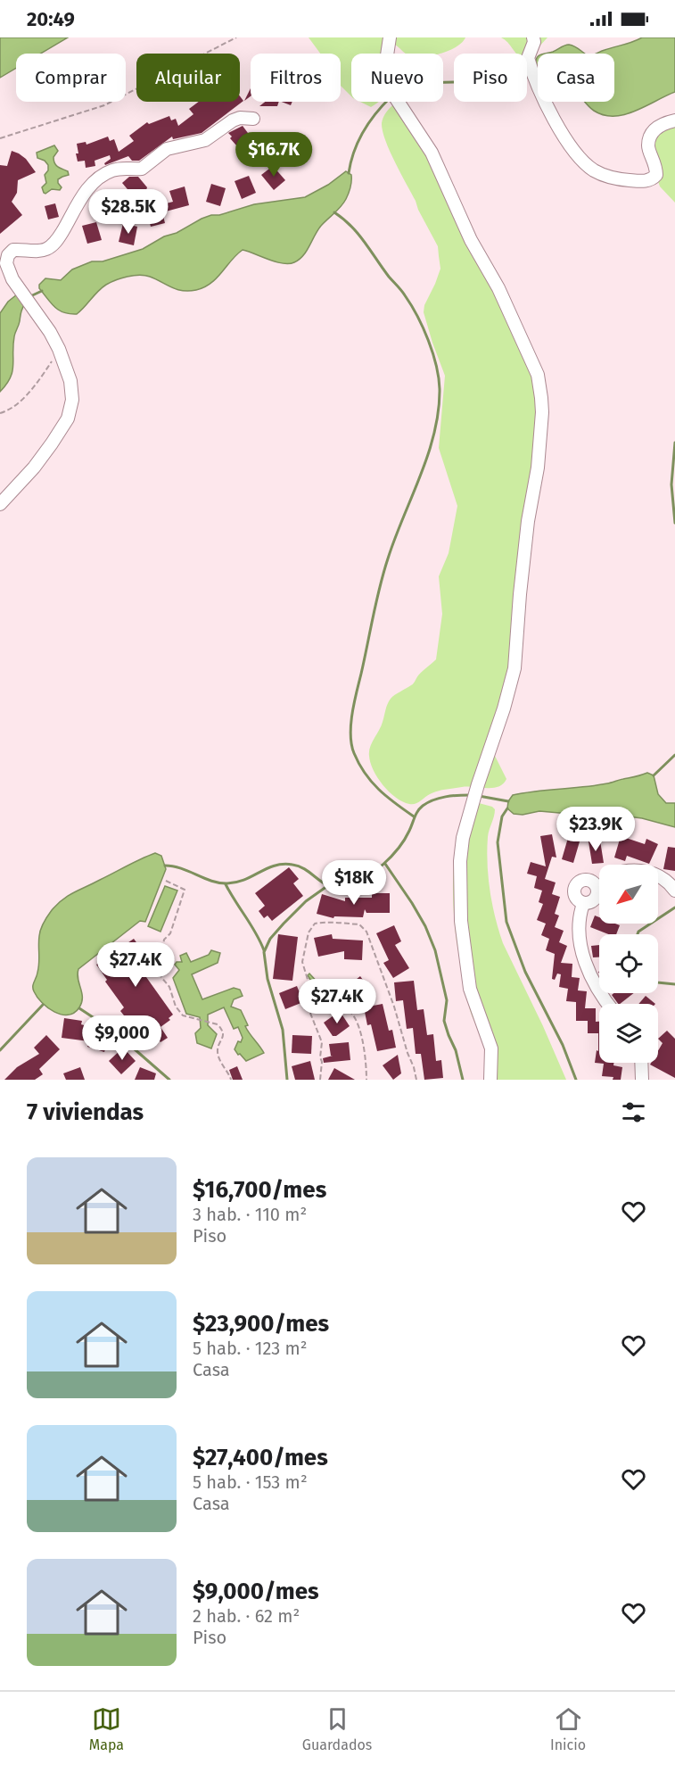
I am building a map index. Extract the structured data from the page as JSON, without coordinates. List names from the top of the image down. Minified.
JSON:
{"north":"bottom left","page":{"status":"20:49","chip":["Comprar","Alquilar","Filtros","Nuevo","Piso","Casa"],"price":["$16.7K","$28.5K","$23.9K","$18K","$27.4K","$27.4K","$9,000"],"heading":"7 viviendas","list":[{"name":"$16,700/mes","note":"3 hab. · 110 m² · Piso"},{"name":"$23,900/mes","note":"5 hab. · 123 m² · Casa"},{"name":"$27,400/mes","note":"5 hab. · 153 m² · Casa"},{"name":"$9,000/mes","note":"2 hab. · 62 m² · Piso"}],"tabs":["Mapa","Guardados","Inicio"]}}
